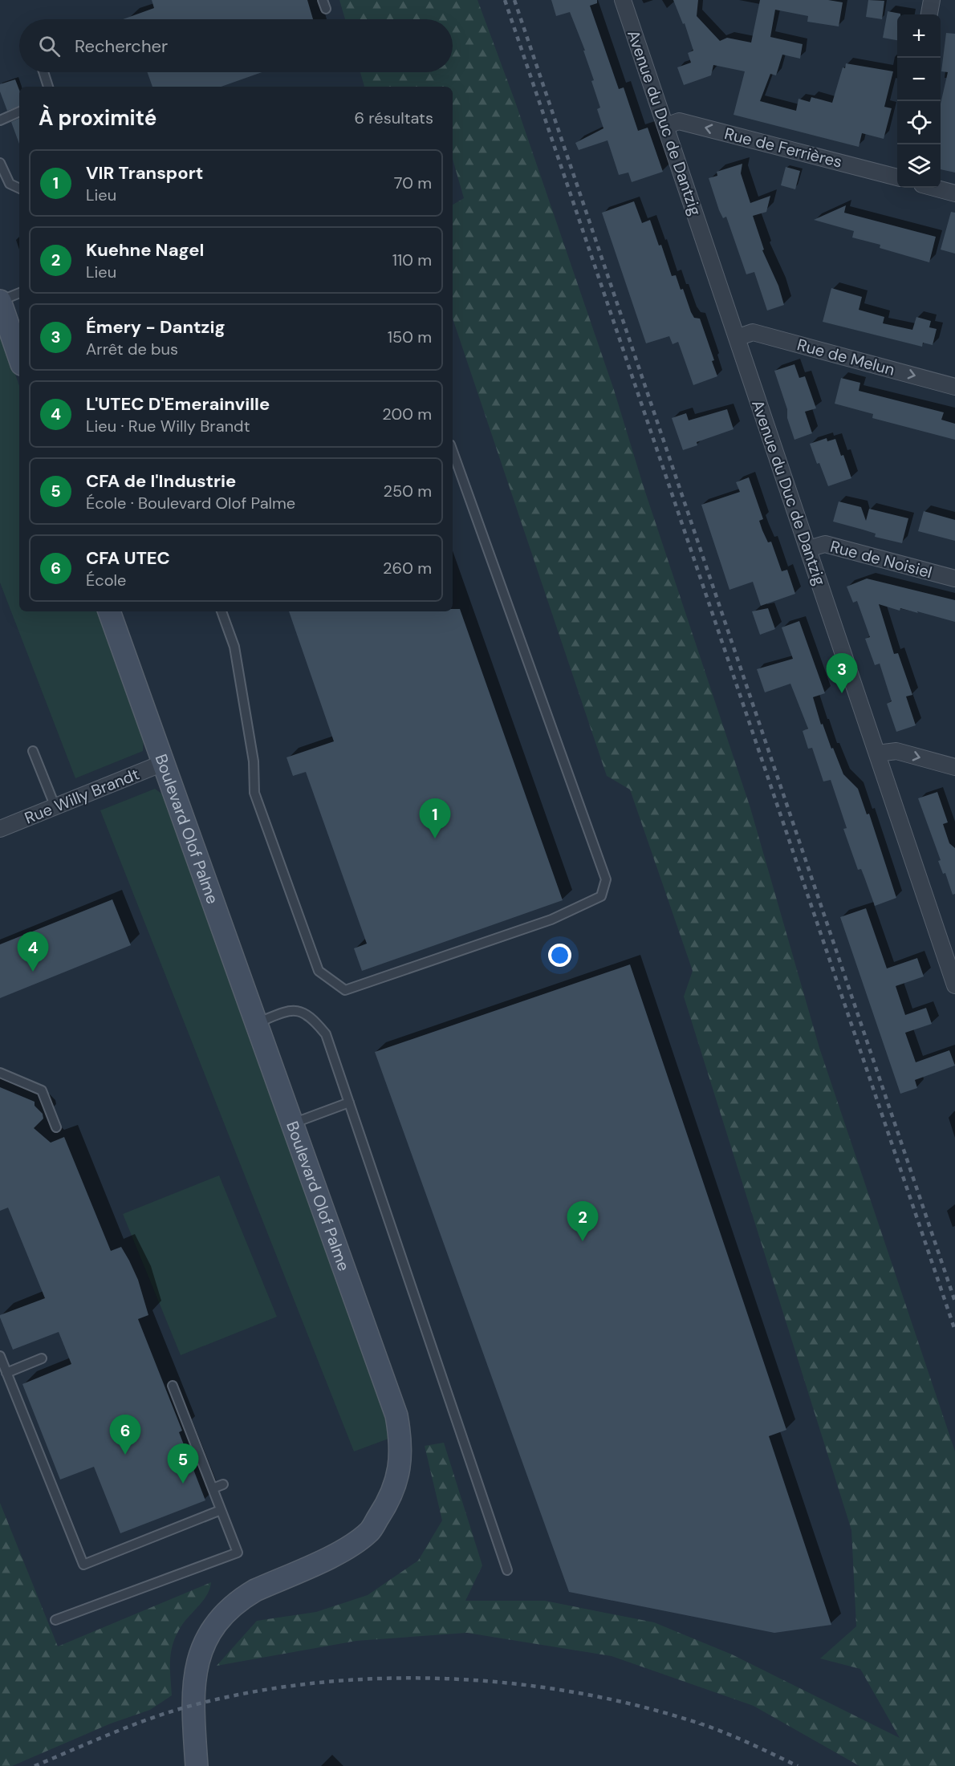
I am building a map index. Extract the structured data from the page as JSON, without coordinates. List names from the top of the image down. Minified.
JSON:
{"streets":{"street":["Avenue du Duc de Dantzig","Rue de Ferrières","Rue de Melun","Rue de Noisiel","Rue Willy Brandt","Boulevard Olof Palme"]},"crossings":[["Avenue du Duc de Dantzig","Rue de Ferrières"],["Avenue du Duc de Dantzig","Rue de Melun"],["Avenue du Duc de Dantzig","Rue de Noisiel"],["Rue Willy Brandt","Boulevard Olof Palme"]],"one_way":["Rue de Ferrières","Rue de Melun"],"page":{"map_buttons":["+","−"],"search":"Rechercher","heading":["À proximité","6 résultats"],"list":[{"mark":"1","name":"VIR Transport","note":"Lieu","value":"70 m"},{"mark":"2","name":"Kuehne Nagel","note":"Lieu","value":"110 m"},{"mark":"3","name":"Émery - Dantzig","note":"Arrêt de bus","value":"150 m"},{"mark":"4","name":"L'UTEC D'Emerainville","note":"Lieu · Rue Willy Brandt","value":"200 m"},{"mark":"5","name":"CFA de l'Industrie","note":"École · Boulevard Olof Palme","value":"250 m"},{"mark":"6","name":"CFA UTEC","note":"École","value":"260 m"}],"pins":["3","1","4","2","6","5"]}}
